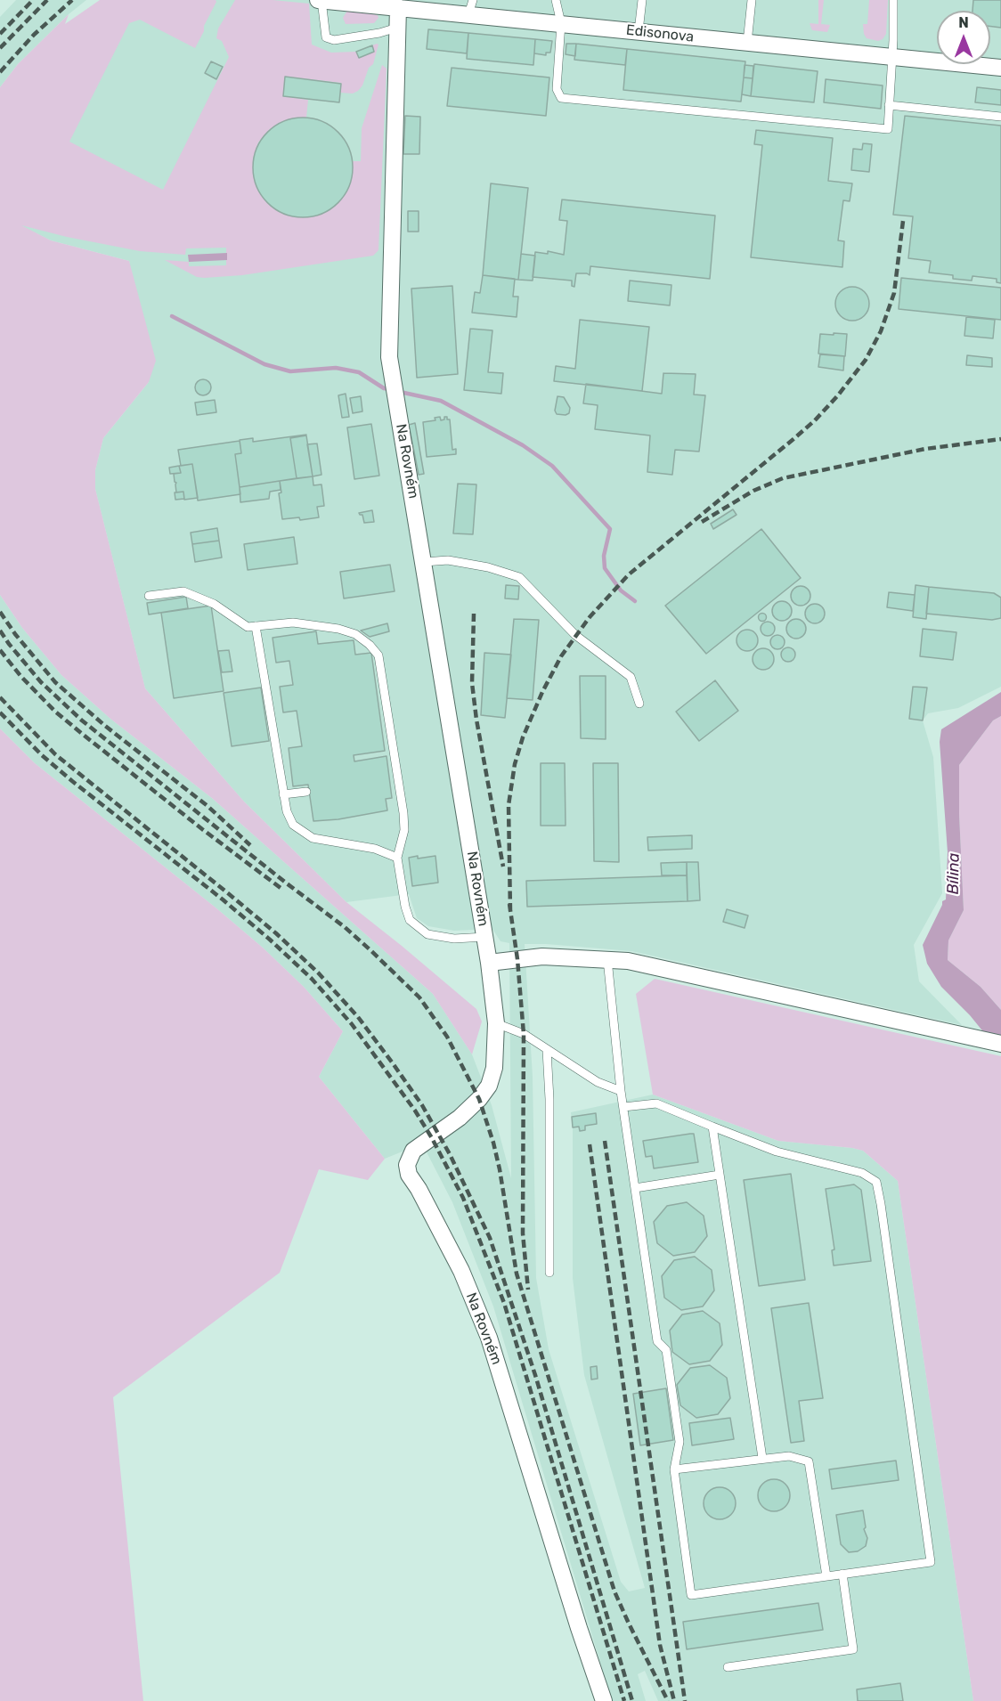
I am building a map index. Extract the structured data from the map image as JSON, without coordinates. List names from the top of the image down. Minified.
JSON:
{"streets":{"street":["Edisonova","Na Rovném"]},"crossings":[["Edisonova","Na Rovném"]],"water":["Bílina"],"north":"top"}
